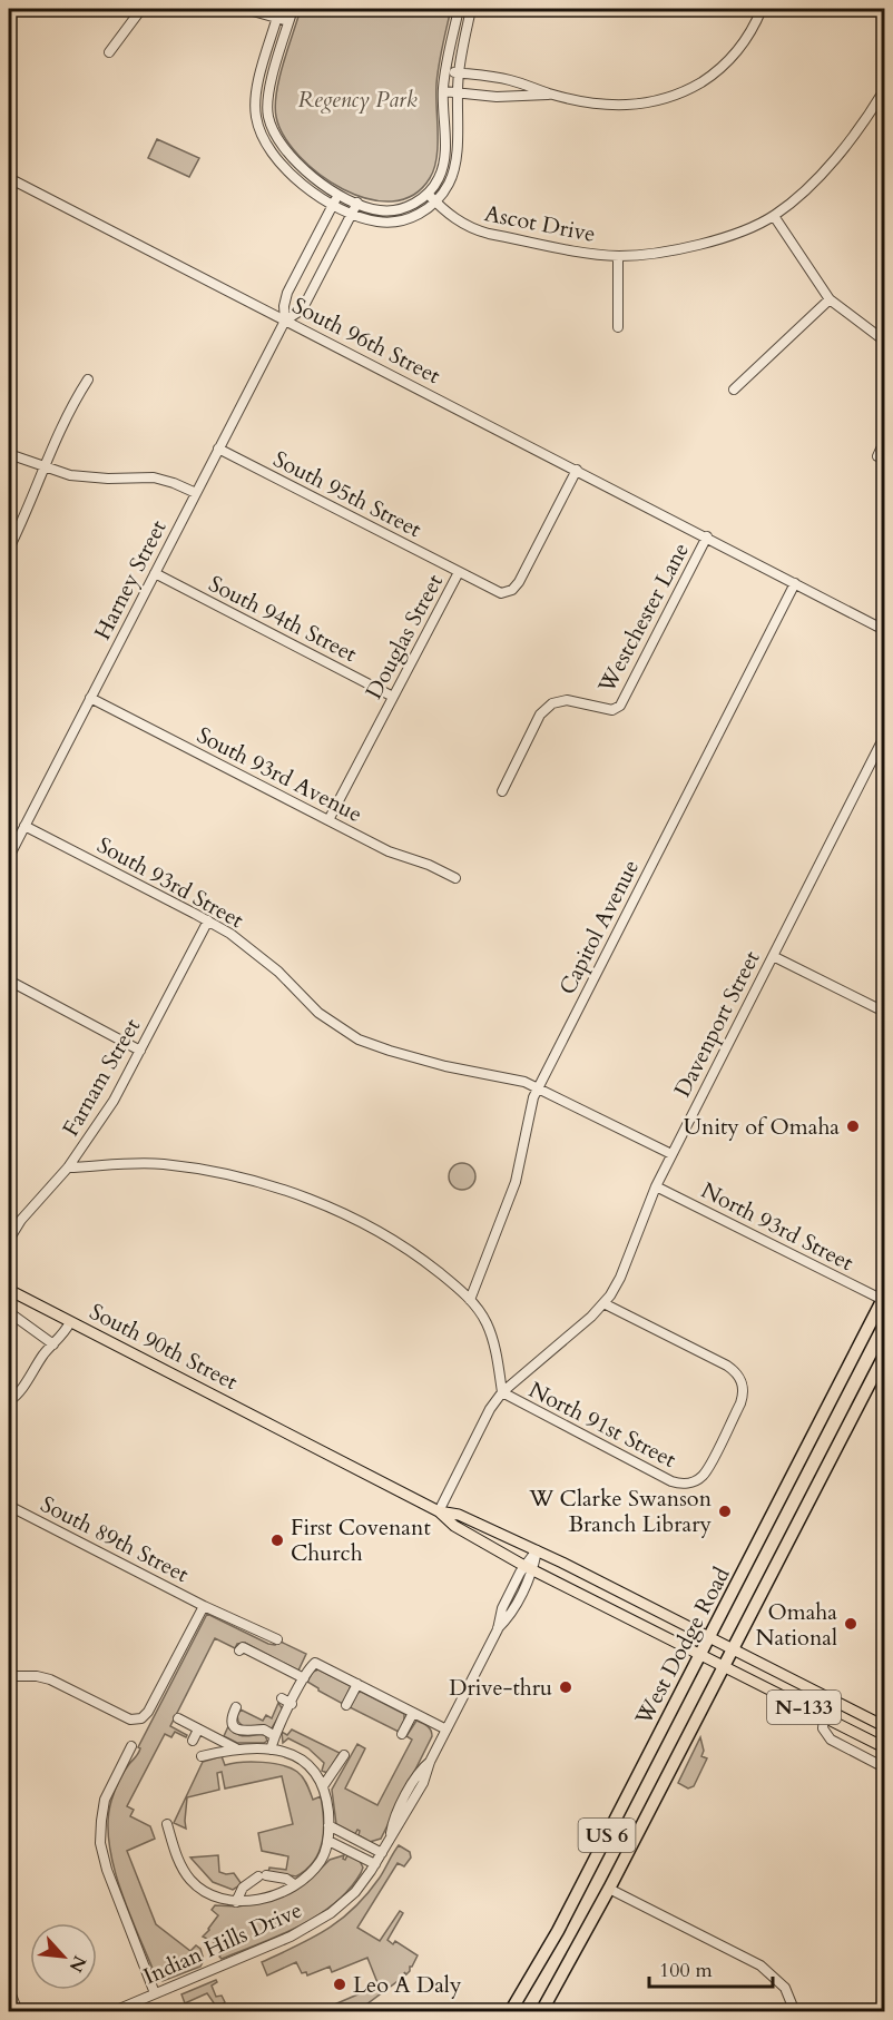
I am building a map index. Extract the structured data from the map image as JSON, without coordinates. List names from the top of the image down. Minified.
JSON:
{"streets":{"highway":["West Dodge Road","US 6"],"main road":["South 90th Street","N-133"],"street":["Ascot Drive","South 96th Street","South 95th Street","Harney Street","Westchester Lane","South 94th Street","Douglas Street","South 93rd Avenue","South 93rd Street","Capitol Avenue","Davenport Street","Farnam Street","North 93rd Street","North 91st Street","South 89th Street","Indian Hills Drive"]},"crossings":[["South 96th Street","Harney Street"],["South 96th Street","Westchester Lane"],["South 96th Street","Douglas Street"],["South 96th Street","Capitol Avenue"],["South 95th Street","Harney Street"],["South 95th Street","Douglas Street"],["Harney Street","South 94th Street"],["Harney Street","South 93rd Avenue"],["Harney Street","South 93rd Street"],["South 94th Street","Douglas Street"],["Douglas Street","South 93rd Avenue"],["South 93rd Street","Capitol Avenue"],["South 93rd Street","Farnam Street"],["Davenport Street","North 93rd Street"],["Davenport Street","South 90th Street"],["Davenport Street","North 91st Street"],["North 93rd Street","West Dodge Road"],["West Dodge Road","N-133"],["N-133","US 6"]],"parks":["Regency Park"],"places":["Unity of Omaha","W Clarke Swanson Branch Library","First Covenant Church","Omaha National","Drive-thru","Leo A Daly"],"scale_bar":"100 m","north":"bottom right"}
